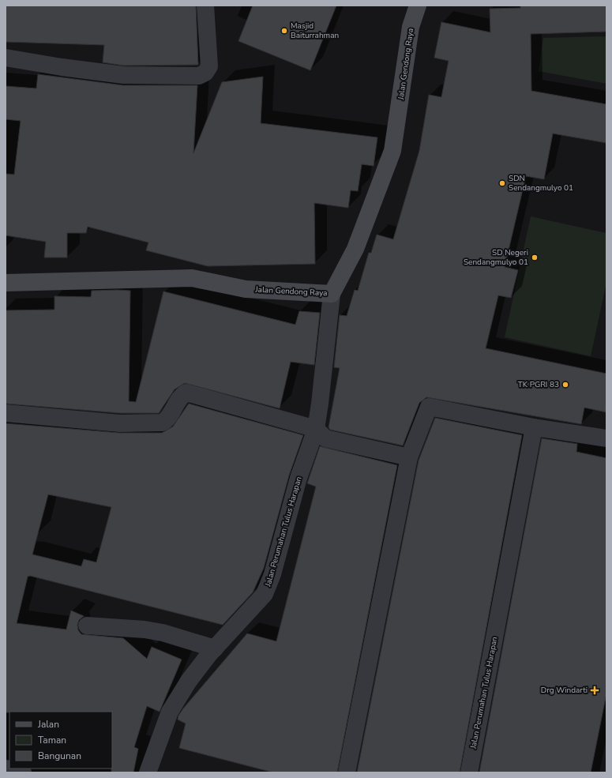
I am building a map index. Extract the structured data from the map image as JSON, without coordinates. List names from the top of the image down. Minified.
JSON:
{"streets":{"main road":["Jalan Gendong Raya"],"street":["Jalan Perumahan Tulus Harapan"]},"crossings":[["Jalan Gendong Raya","Jalan Perumahan Tulus Harapan"]],"places":{"other":["Masjid Baiturrahman","SDN Sendangmulyo 01","SD Negeri Sendangmulyo 01","TK PGRI 83"],"health":["Drg Windarti"]},"legend":["Jalan","Taman","Bangunan"]}
